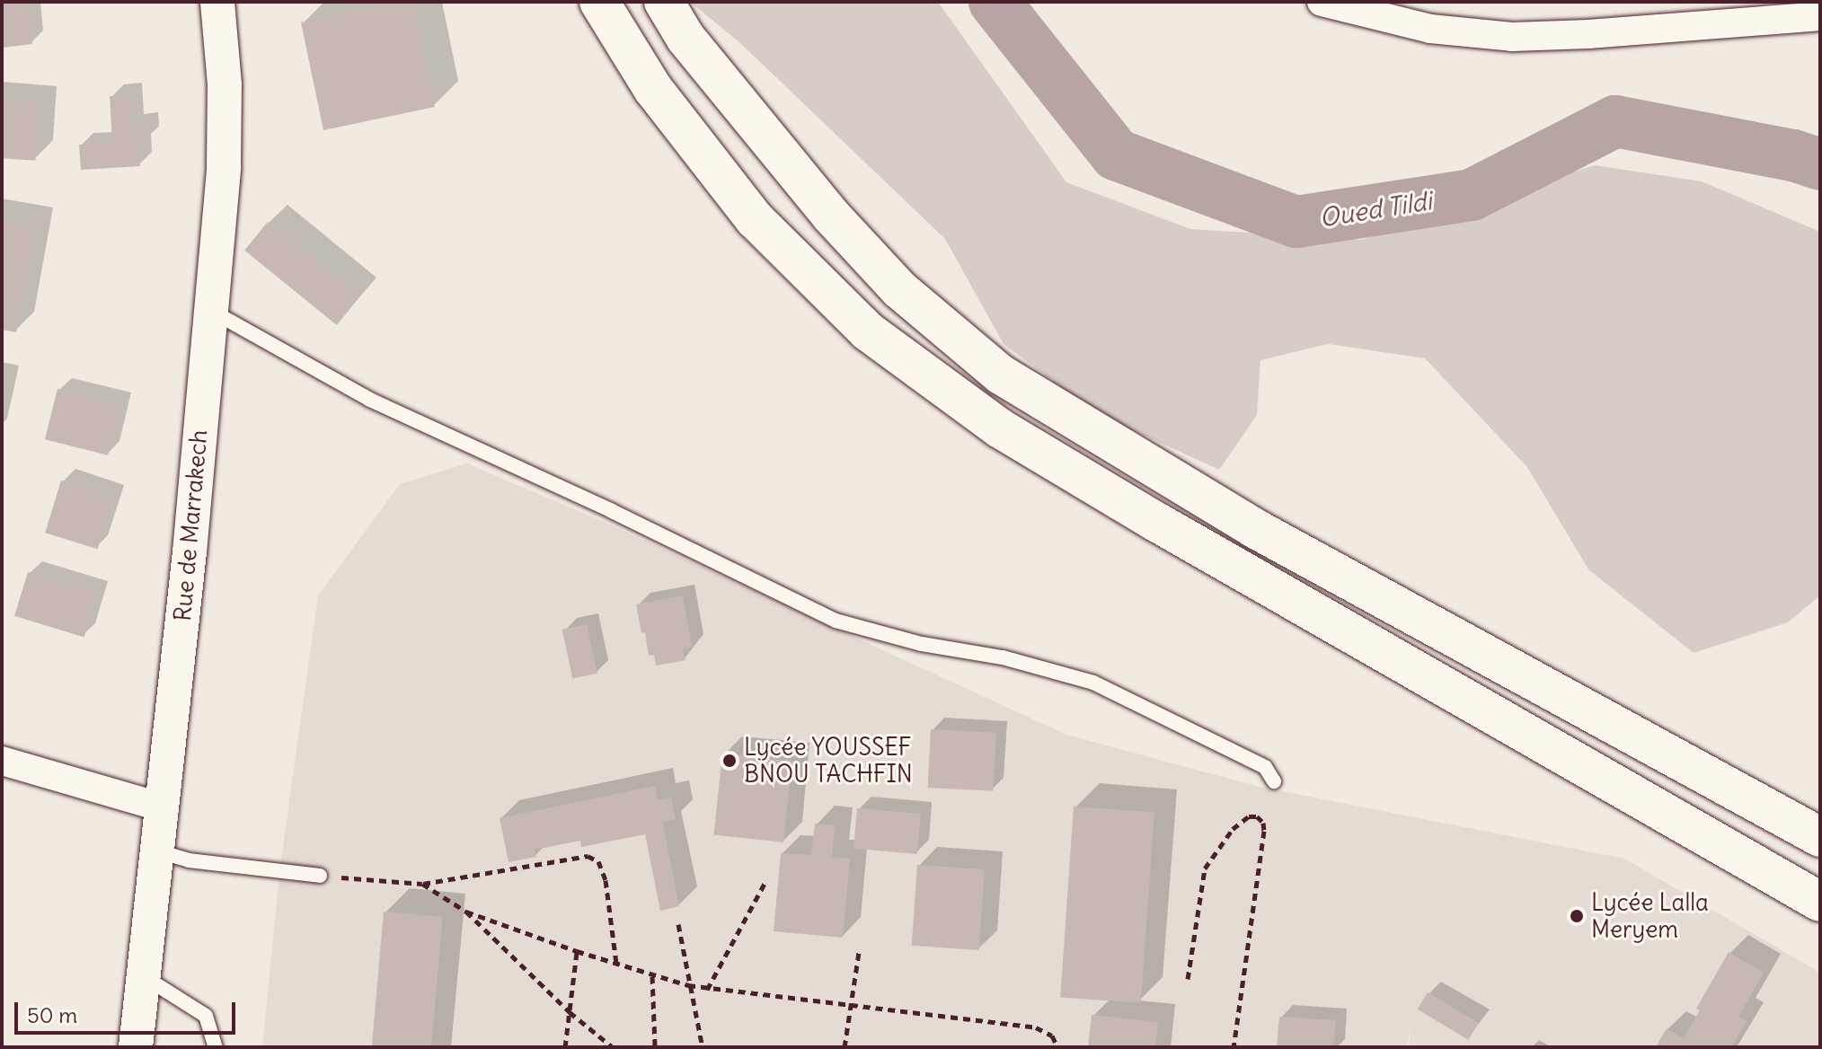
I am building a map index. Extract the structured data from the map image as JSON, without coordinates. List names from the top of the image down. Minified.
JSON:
{"streets":{"street":["Rue de Marrakech"]},"water":["Oued Tildi"],"places":["Lycée YOUSSEF BNOU TACHFIN","Lycée Lalla Meryem"],"scale_bar":"50 m"}
